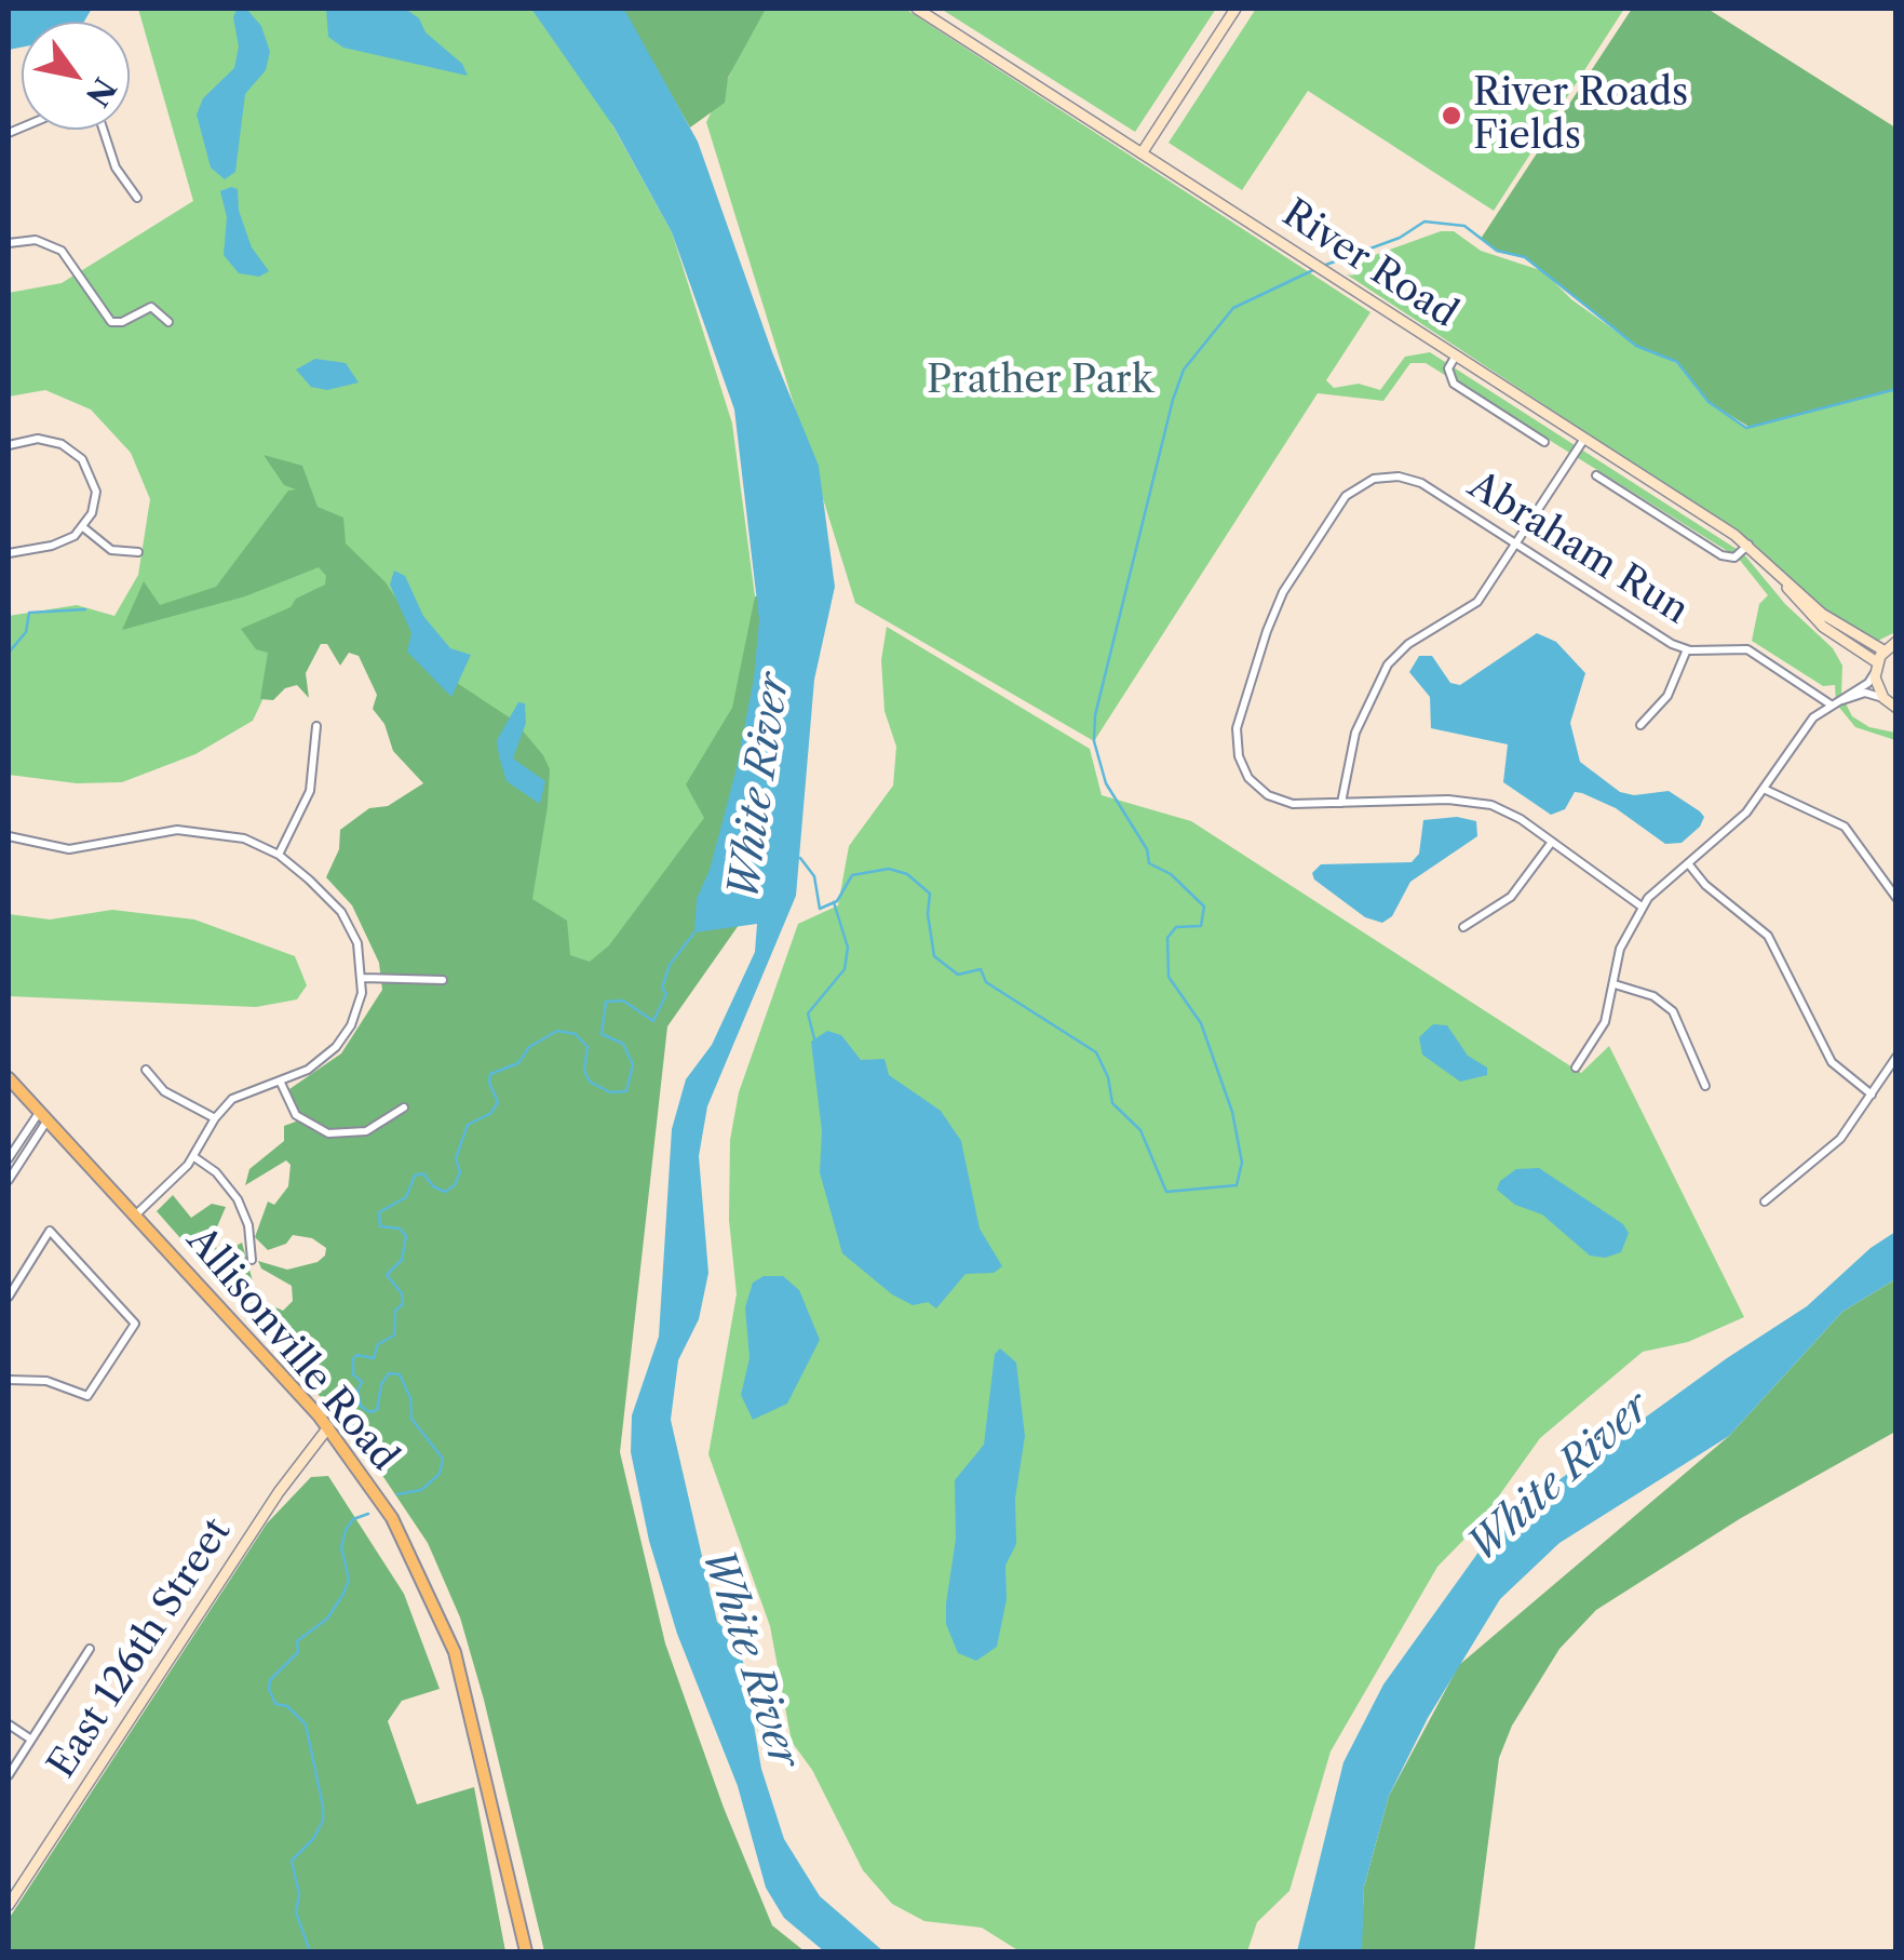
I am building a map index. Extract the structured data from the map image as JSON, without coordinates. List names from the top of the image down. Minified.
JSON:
{"streets":{"main road":["Allisonville Road"],"street":["River Road","Abraham Run","East 126th Street"]},"crossings":[["Allisonville Road","East 126th Street"]],"water":["White River"],"parks":["Prather Park"],"places":["River Roads Fields"],"north":"bottom right"}
